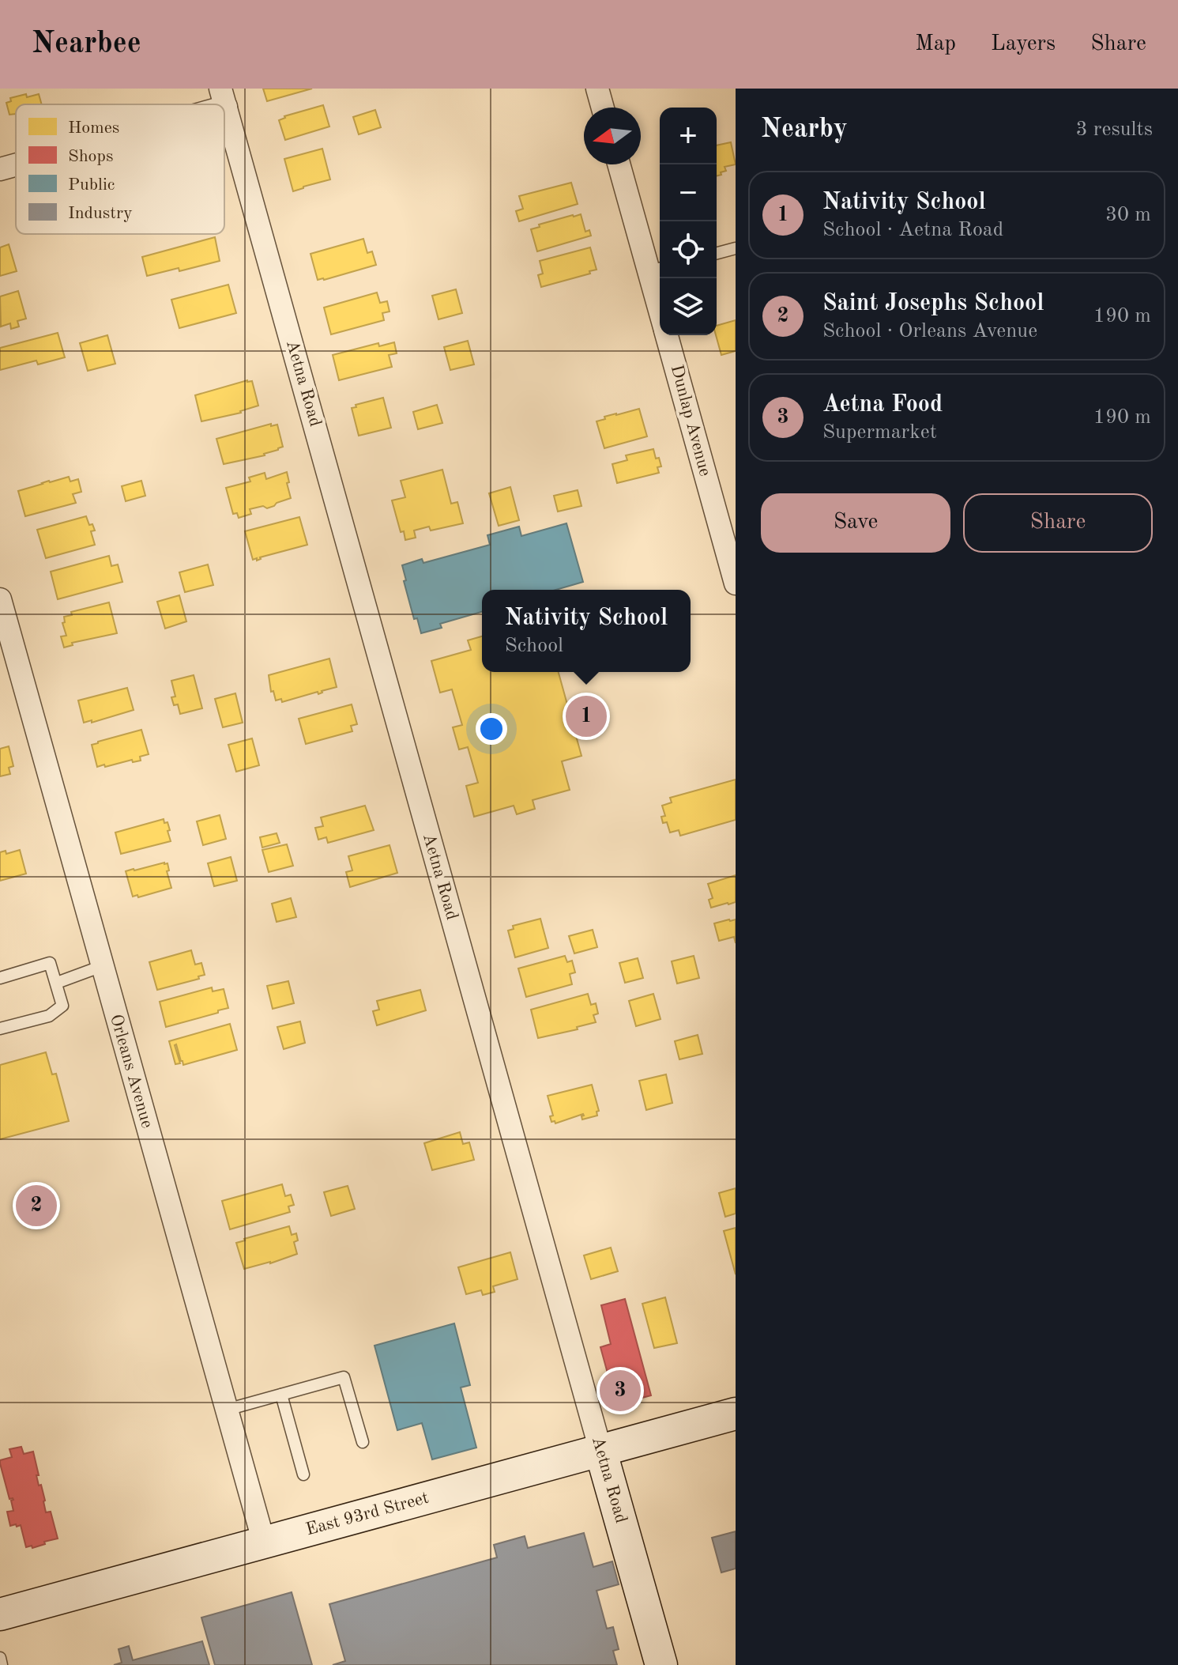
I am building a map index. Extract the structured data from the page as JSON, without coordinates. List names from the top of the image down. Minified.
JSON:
{"streets":{"main road":["Aetna Road","East 93rd Street"],"street":["Dunlap Avenue","Orleans Avenue"]},"crossings":[["Aetna Road","East 93rd Street"],["Orleans Avenue","East 93rd Street"]],"legend":["Homes","Shops","Public","Industry"],"north":"left","page":{"header":"Nearbee","nav":["Map","Layers","Share"],"heading":["Nearby","3 results"],"map_buttons":["+","−"],"list":[{"mark":"1","name":"Nativity School","note":"School · Aetna Road","value":"30 m"},{"mark":"2","name":"Saint Josephs School","note":"School · Orleans Avenue","value":"190 m"},{"mark":"3","name":"Aetna Food","note":"Supermarket","value":"190 m"}],"buttons":["Save","Share"],"popup":["Nativity School","School"],"pins":["1","2","3"]}}
